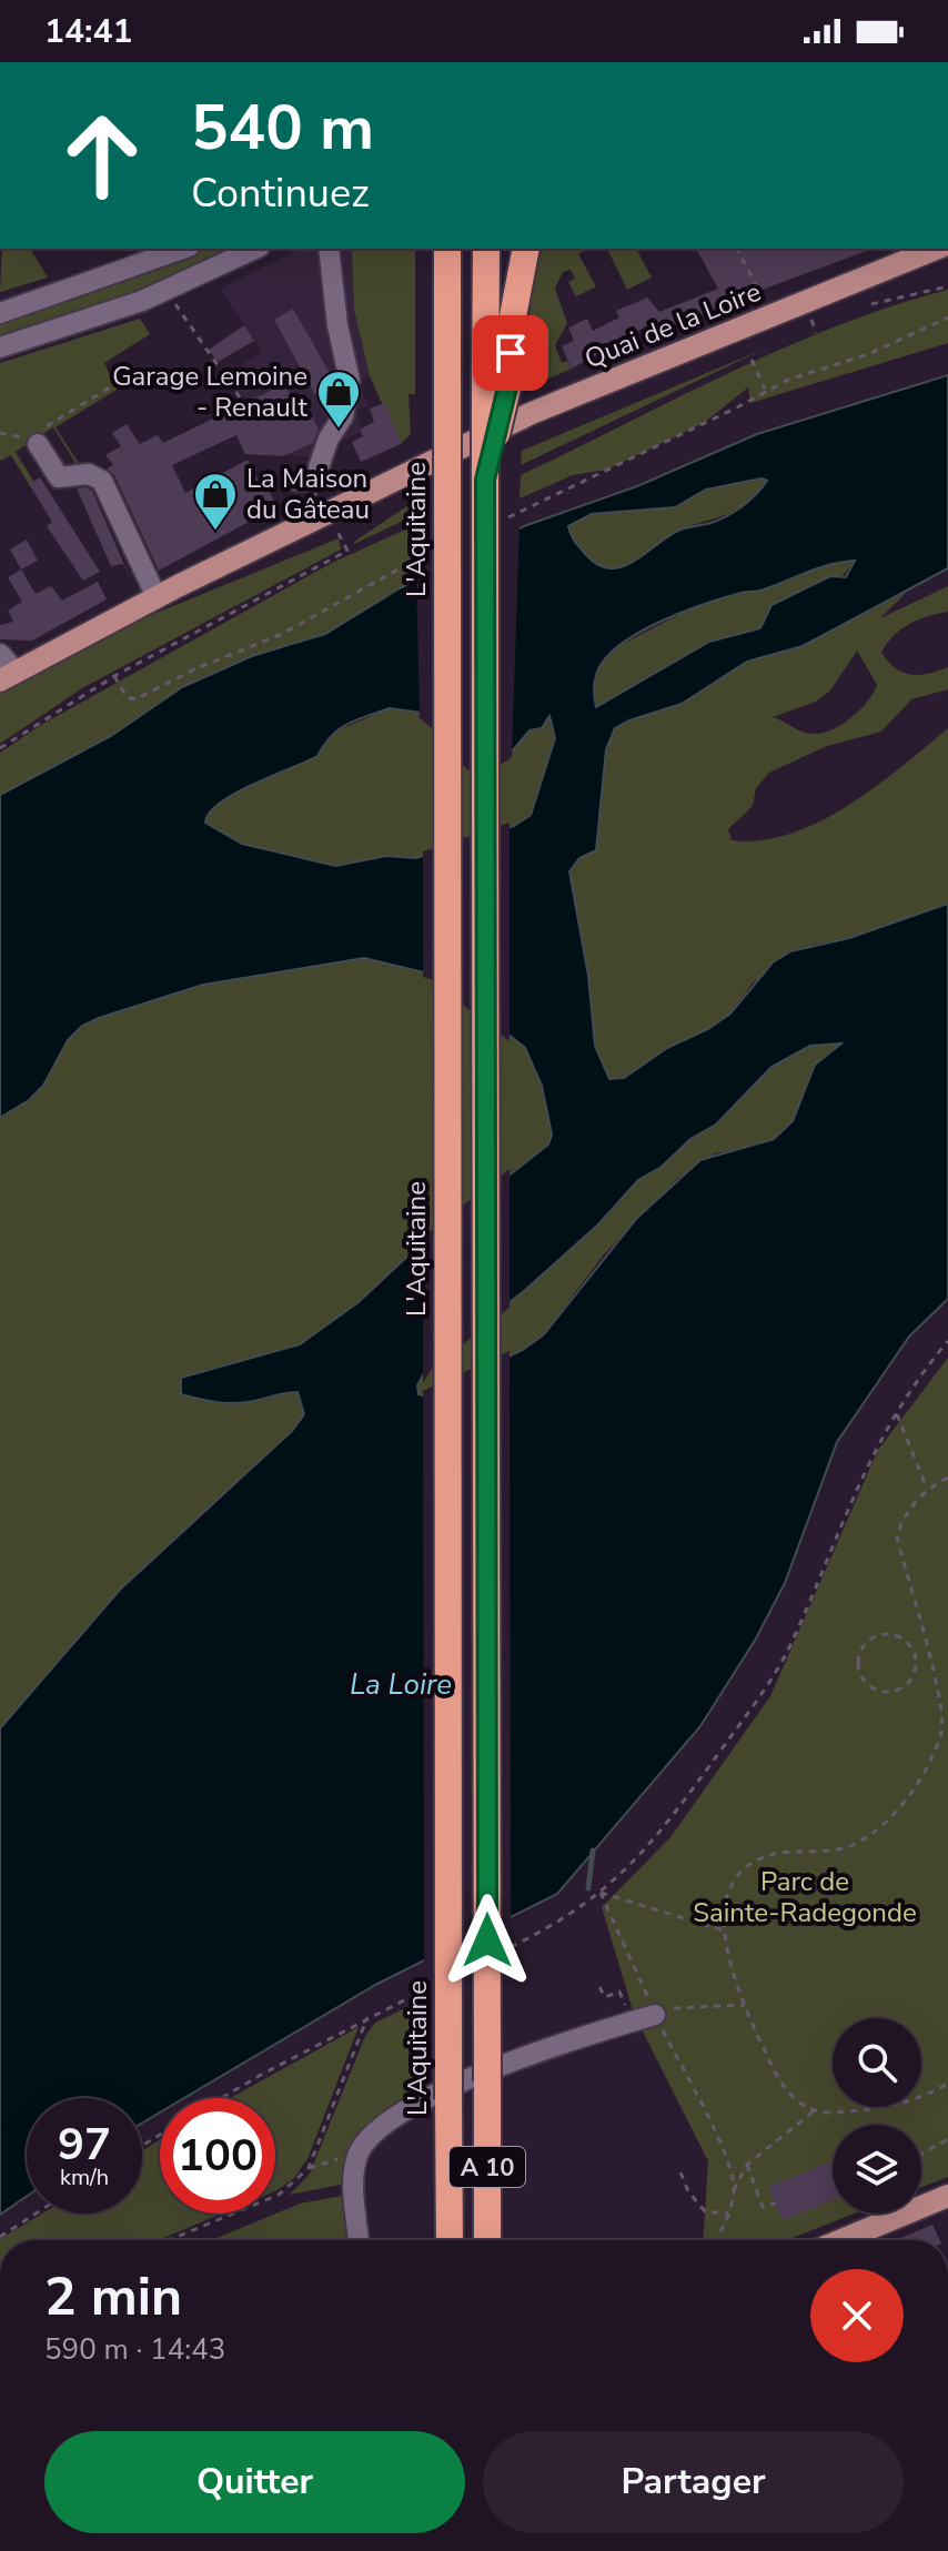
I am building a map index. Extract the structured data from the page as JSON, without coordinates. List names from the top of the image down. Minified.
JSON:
{"streets":{"highway":["L'Aquitaine","A 10"],"main road":["Quai de la Loire"]},"water":["La Loire"],"parks":["Parc de Sainte-Radegonde"],"places":{"shop":["Garage Lemoine - Renault","La Maison du Gâteau"]},"page":{"status":"14:41","turn":["540 m","Continuez"],"speed":"97 km/h","limit":"100","heading":["2 min","590 m · 14:43"],"buttons":["Quitter","Partager"]}}
